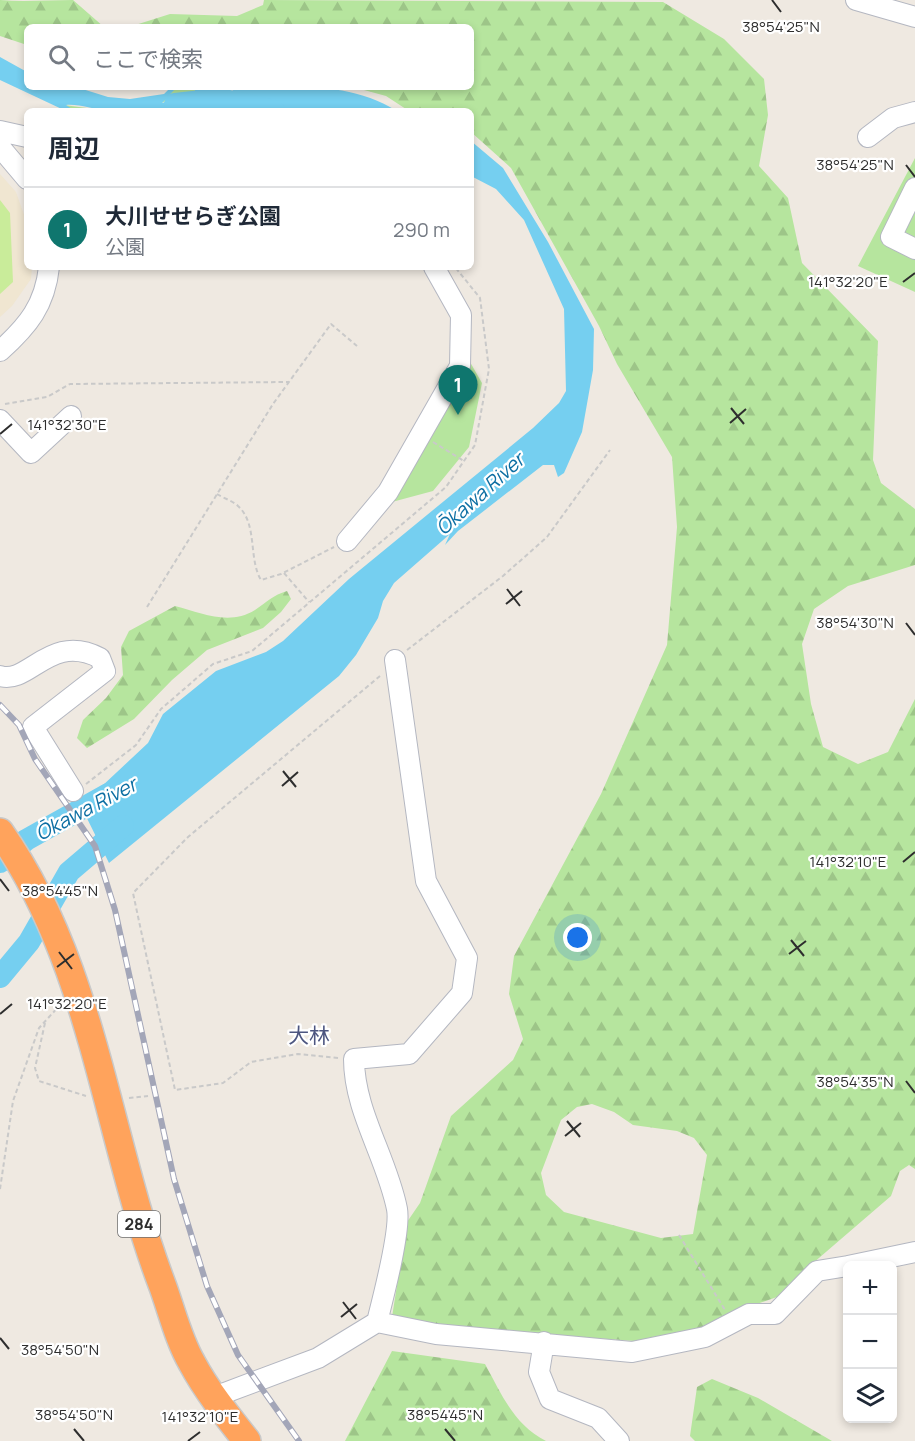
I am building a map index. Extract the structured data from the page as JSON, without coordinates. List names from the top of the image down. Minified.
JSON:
{"streets":{"highway":["284"]},"districts":["大林"],"water":["Ōkawa River"],"page":{"search":"ここで検索","heading":"周辺","list":[{"mark":"1","name":"大川せせらぎ公園","note":"公園","value":"290 m"}],"pins":"1","map_buttons":["+","−"]},"coordinates":["38°54'25\"N","141°32'20\"E","141°32'30\"E","38°54'30\"N","141°32'10\"E","38°54'45\"N","38°54'35\"N","38°54'50\"N"]}
